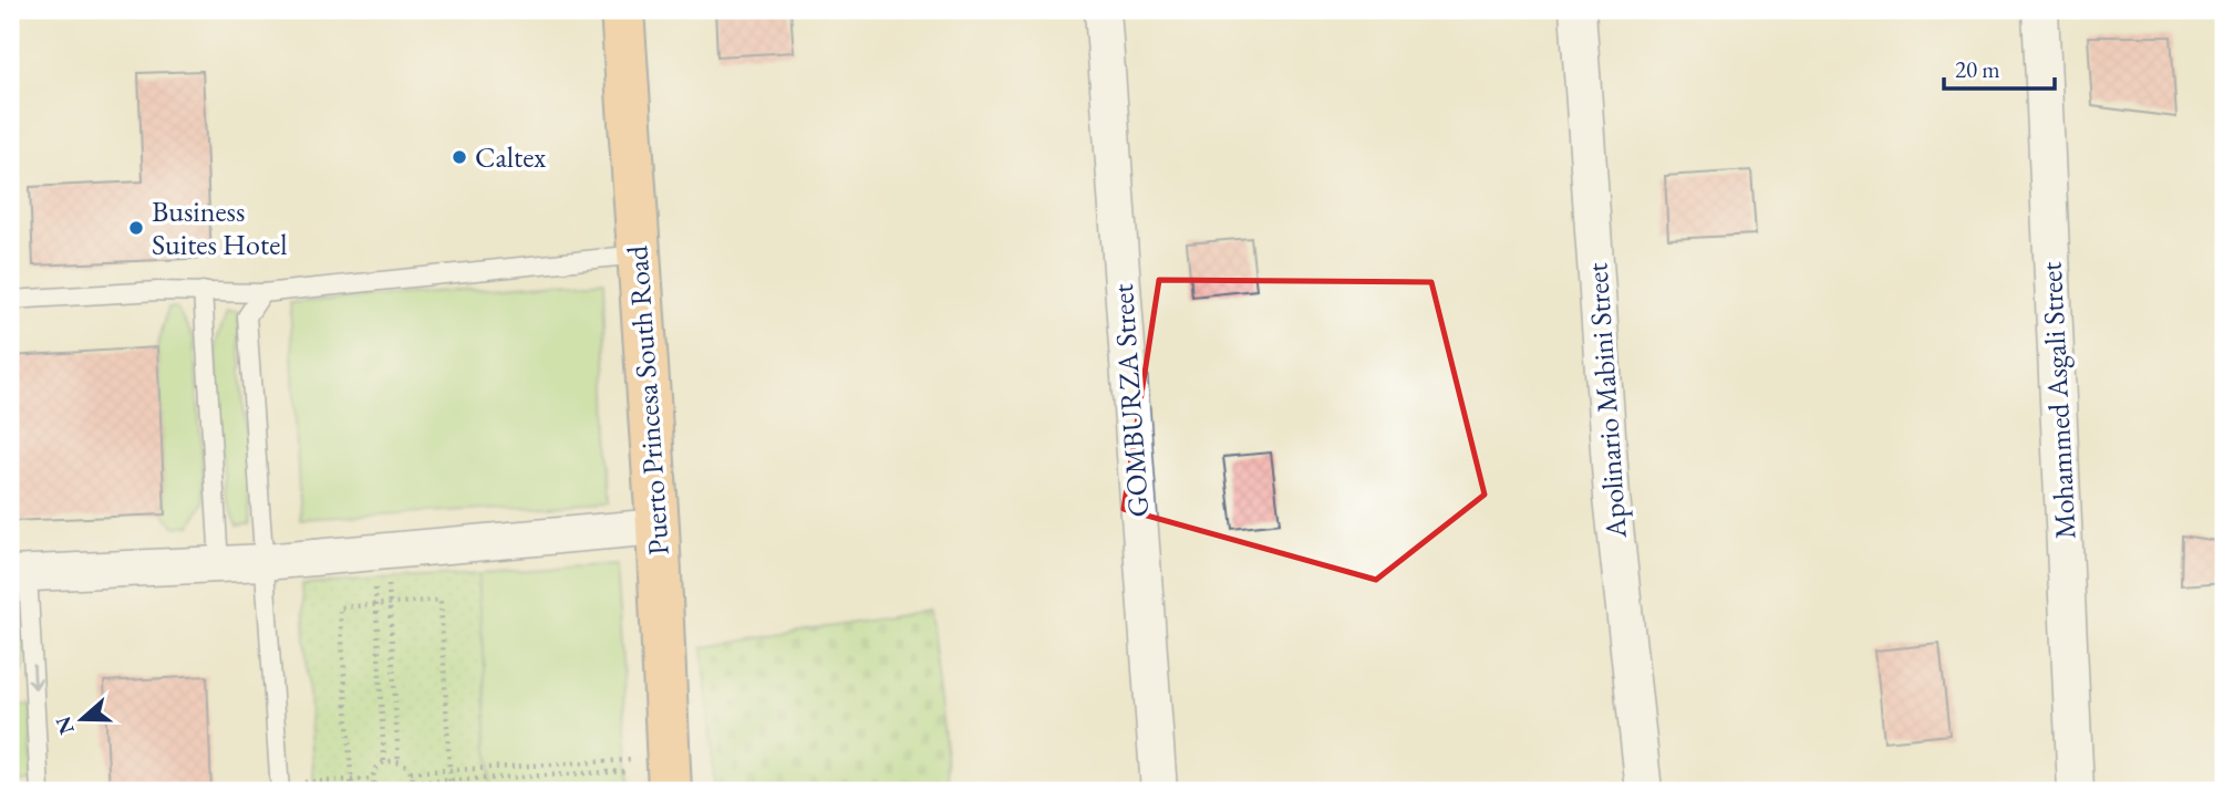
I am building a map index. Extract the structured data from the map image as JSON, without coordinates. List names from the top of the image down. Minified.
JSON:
{"streets":{"main road":["Puerto Princesa South Road"],"street":["GOMBURZA Street","Apolinario Mabini Street","Mohammed Asgali Street"]},"places":["Caltex","Business Suites Hotel"],"scale_bar":"20 m","north":"left"}
